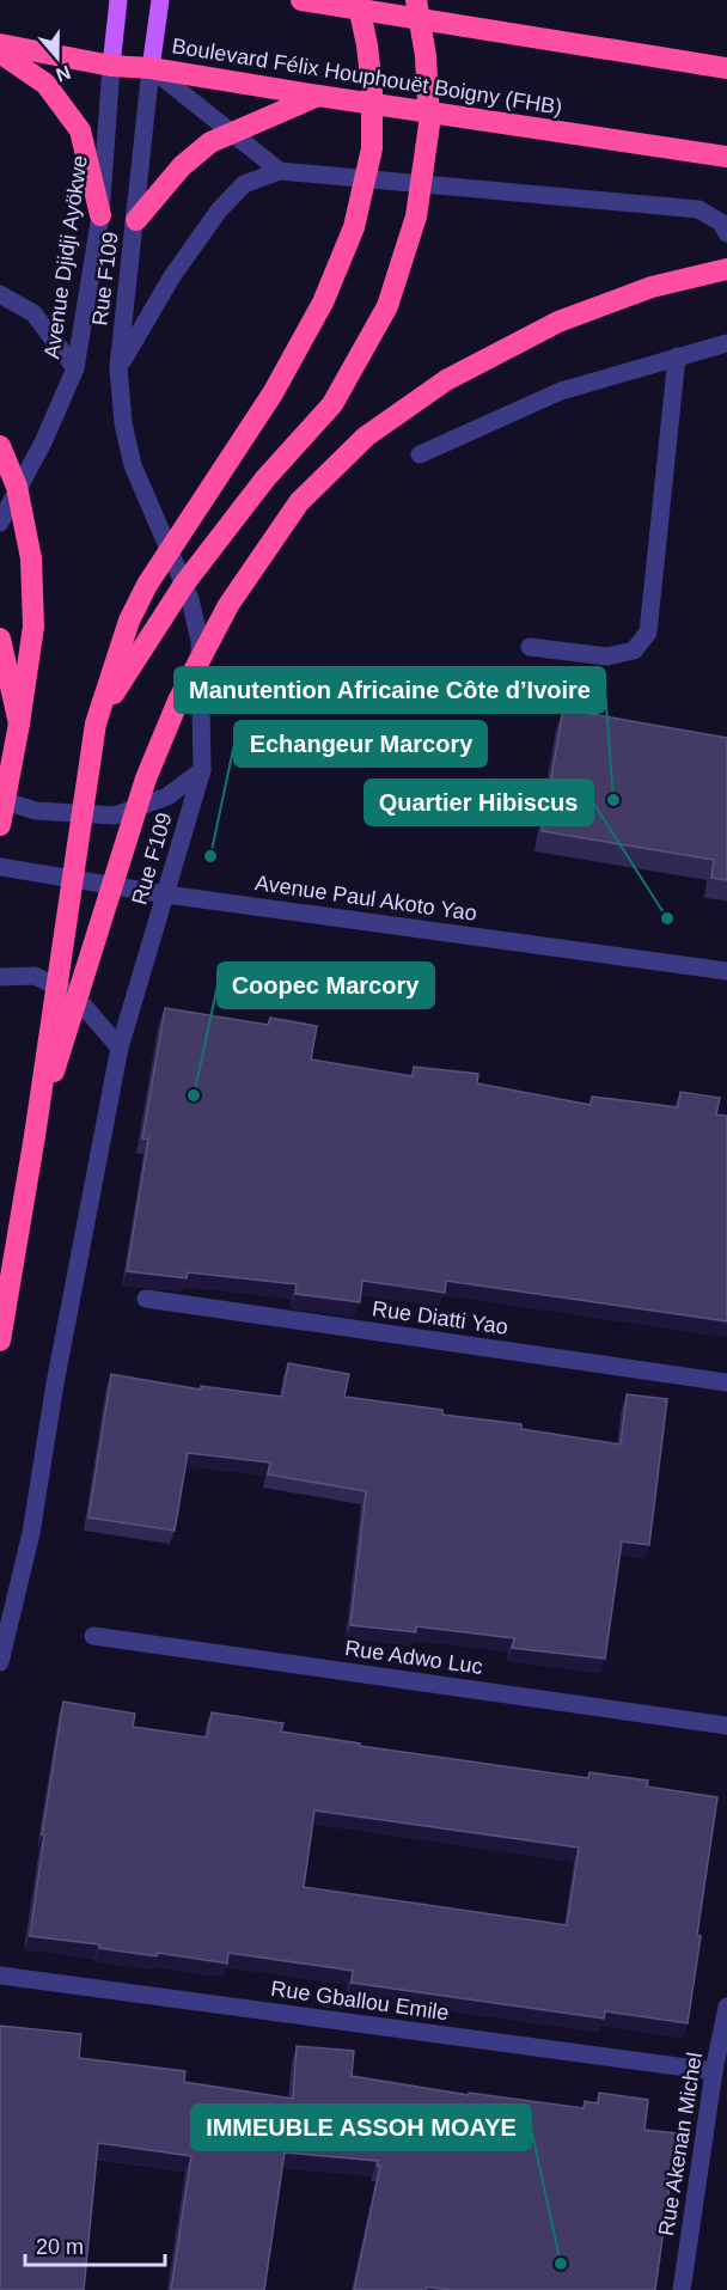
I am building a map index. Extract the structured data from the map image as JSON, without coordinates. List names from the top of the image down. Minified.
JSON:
{"streets":{"highway":["Boulevard Félix Houphouët Boigny (FHB)"],"street":["Avenue Djidji Ayökwe","Rue F109","Avenue Paul Akoto Yao","Rue Diatti Yao","Rue Adwo Luc","Rue Gballou Emile","Rue Akenan Michel"]},"crossings":[["Boulevard Félix Houphouët Boigny (FHB)","Avenue Djidji Ayökwe"],["Boulevard Félix Houphouët Boigny (FHB)","Rue F109"],["Rue F109","Avenue Paul Akoto Yao"],["Rue Gballou Emile","Rue Akenan Michel"]],"places":["Manutention Africaine Côte d’Ivoire","Echangeur Marcory","Quartier Hibiscus","Coopec Marcory","IMMEUBLE ASSOH MOAYE"],"scale_bar":"20 m","north":"bottom"}
